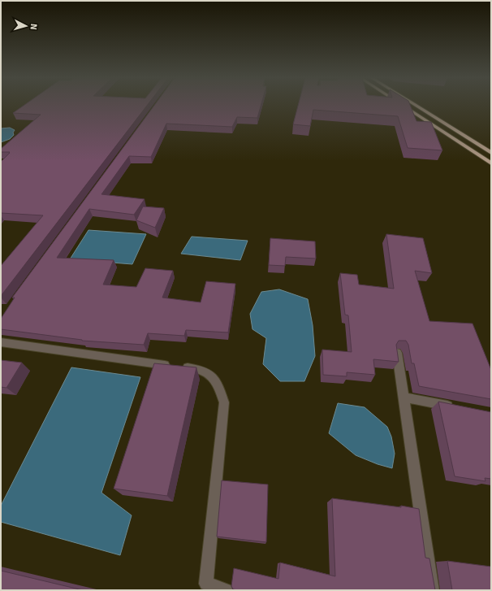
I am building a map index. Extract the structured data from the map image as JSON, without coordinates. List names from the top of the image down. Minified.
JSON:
{"north":"right"}
